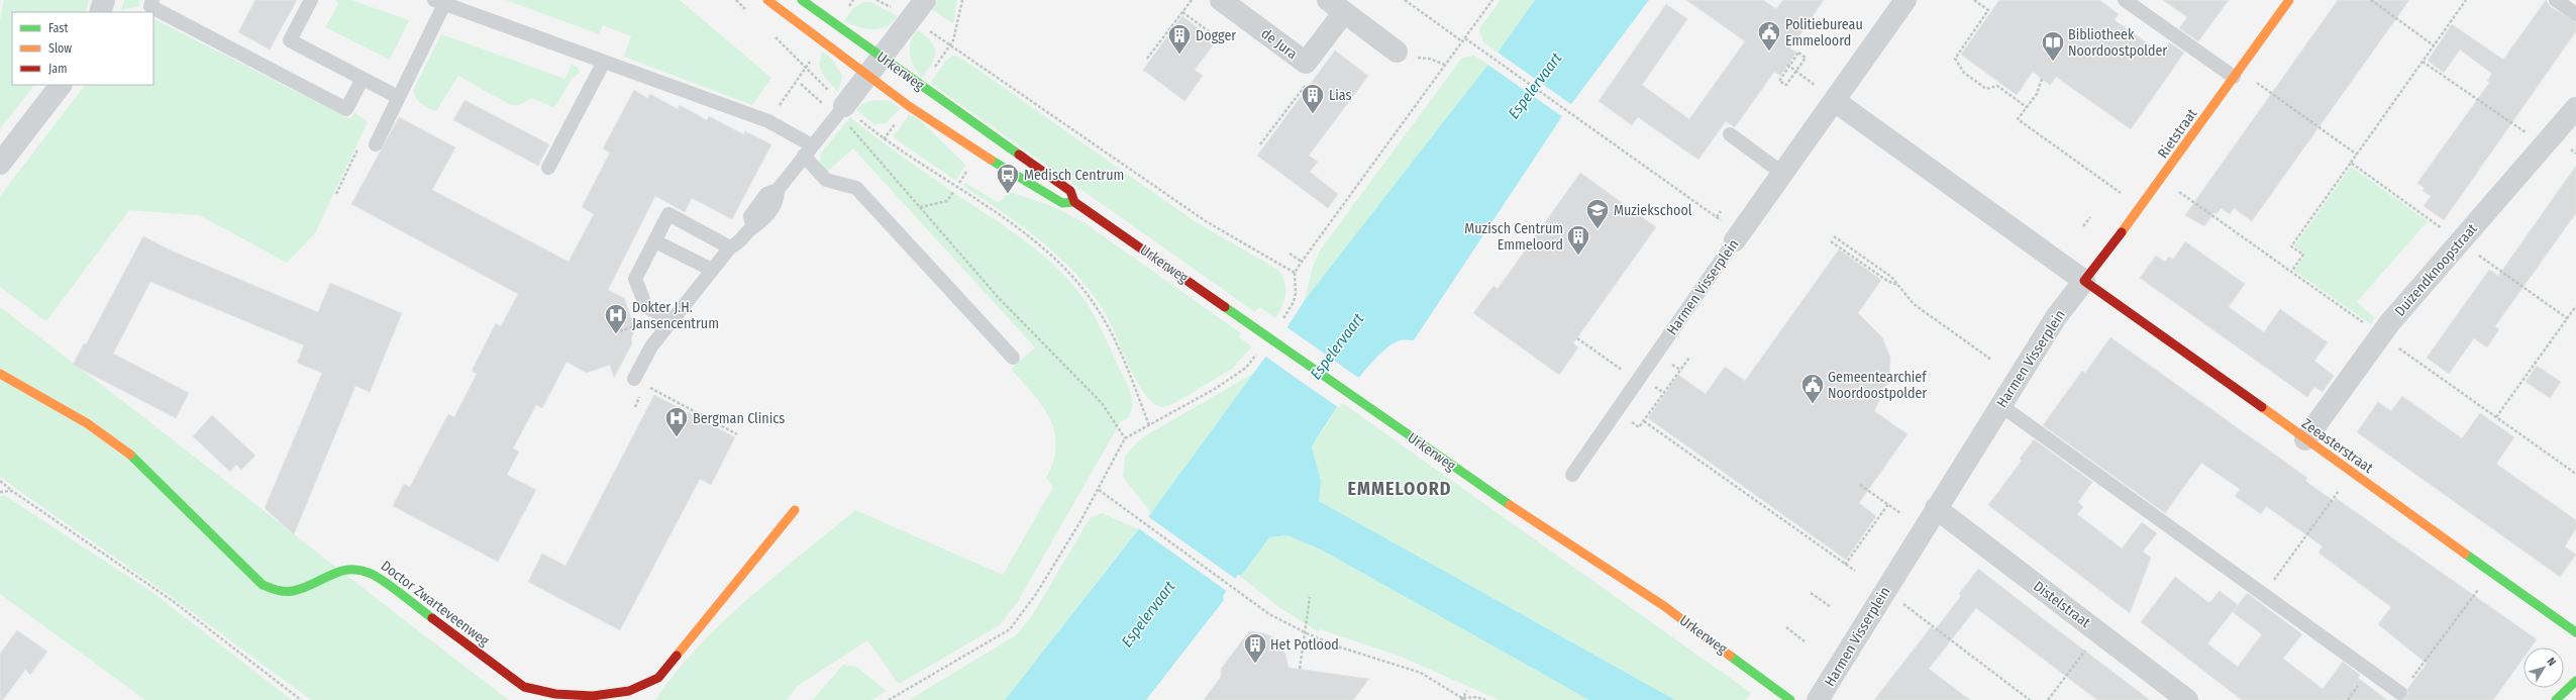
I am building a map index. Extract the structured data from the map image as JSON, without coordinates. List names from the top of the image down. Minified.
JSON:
{"streets":{"street":["de Jura","Urkerweg","Rietstraat","Duizendknoopstraat","Harmen Visserplein","Zeeasterstraat","Doctor Zwarteveenweg","Distelstraat"]},"crossings":[["Rietstraat","Harmen Visserplein"],["Rietstraat","Zeeasterstraat"],["Duizendknoopstraat","Zeeasterstraat"],["Harmen Visserplein","Zeeasterstraat"],["Harmen Visserplein","Distelstraat"]],"districts":["EMMELOORD"],"water":["Espelervaart"],"places":{"public building":["Politiebureau Emmeloord","Gemeentearchief Noordoostpolder"],"building":["Dogger","Lias","Muzisch Centrum Emmeloord","Het Potlood"],"library":["Bibliotheek Noordoostpolder"],"bus stop":["Medisch Centrum"],"school or university":["Muziekschool"],"hospital":["Dokter J.H. Jansencentrum","Bergman Clinics"]},"legend":["Fast","Slow","Jam"],"north":"top right"}
